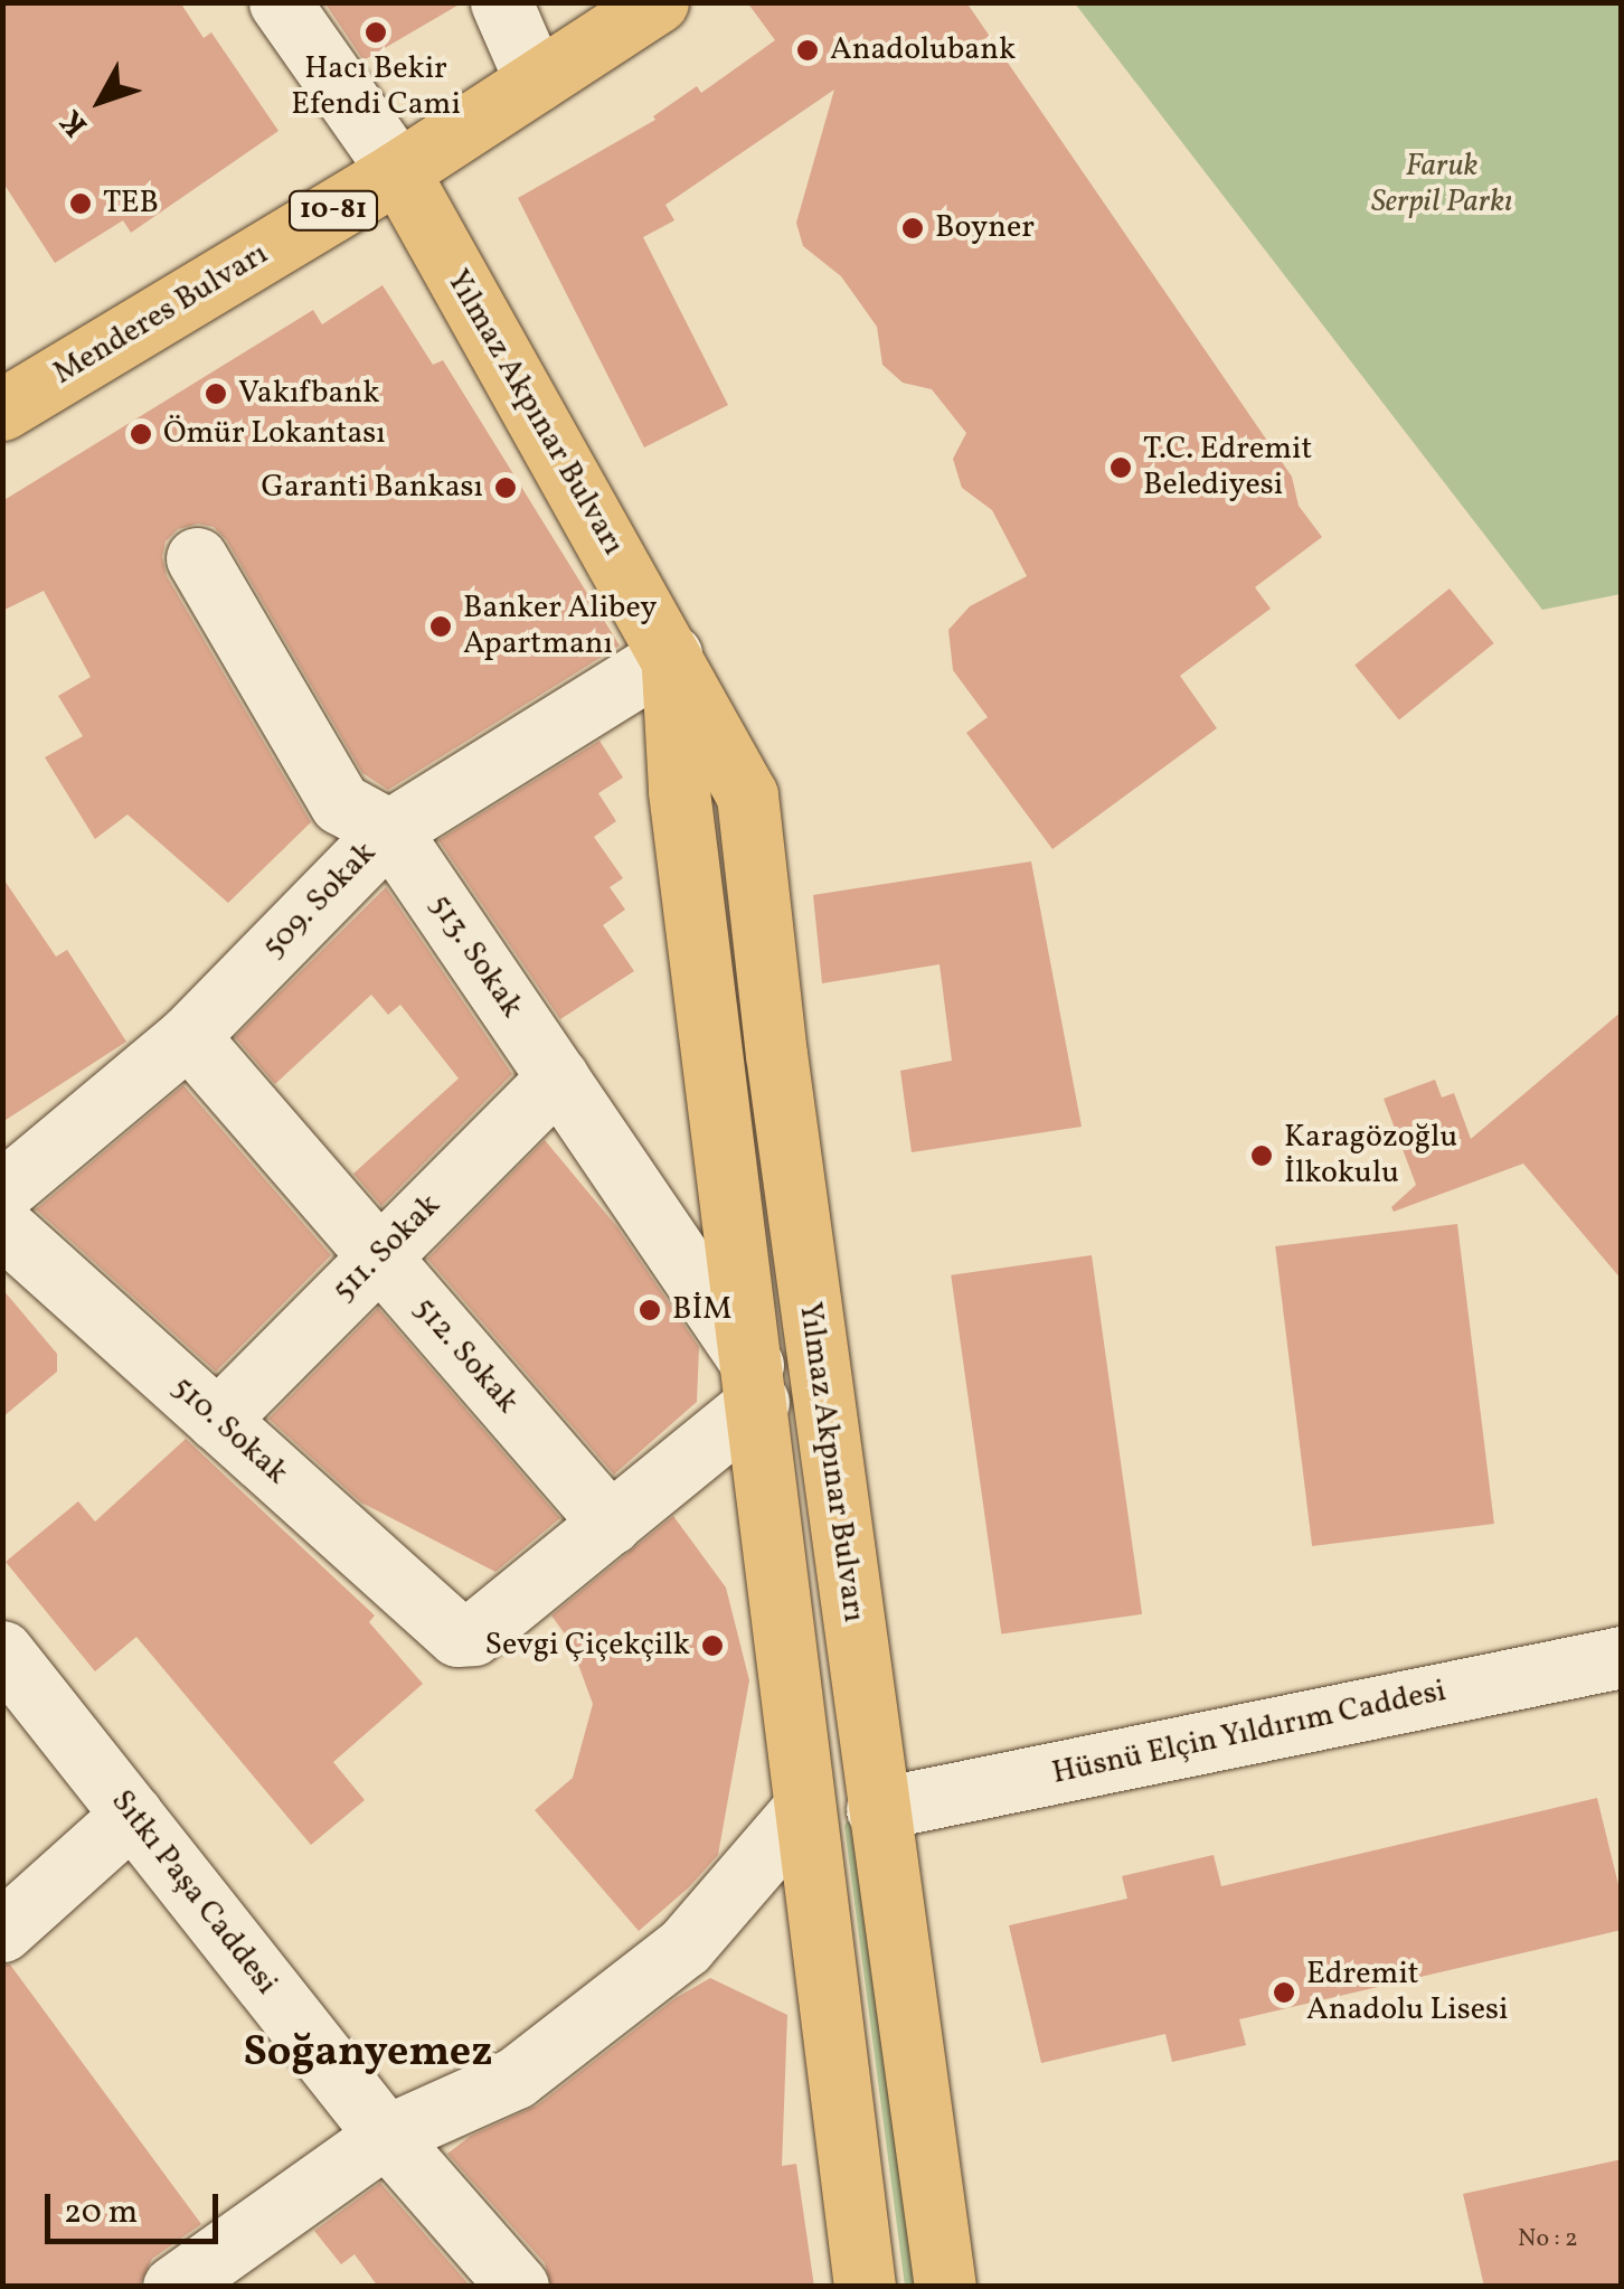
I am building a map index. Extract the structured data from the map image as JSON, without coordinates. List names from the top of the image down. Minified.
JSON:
{"streets":{"main road":["10-81","Menderes Bulvarı","Yılmaz Akpınar Bulvarı"],"street":["509. Sokak","513. Sokak","511. Sokak","512. Sokak","510. Sokak","Hüsnü Elçin Yıldırım Caddesi","Sıtkı Paşa Caddesi"]},"crossings":[["Menderes Bulvarı","Yılmaz Akpınar Bulvarı"],["Yılmaz Akpınar Bulvarı","509. Sokak"],["Yılmaz Akpınar Bulvarı","513. Sokak"],["Yılmaz Akpınar Bulvarı","Hüsnü Elçin Yıldırım Caddesi"],["509. Sokak","513. Sokak"],["509. Sokak","512. Sokak"],["513. Sokak","511. Sokak"],["511. Sokak","512. Sokak"],["511. Sokak","510. Sokak"],["512. Sokak","510. Sokak"]],"districts":["Soğanyemez"],"parks":["Faruk Serpil Parkı"],"places":["Hacı Bekir Efendi Cami","Anadolubank","TEB","Boyner","Vakıfbank","Ömür Lokantası","T.C. Edremit Belediyesi","Garanti Bankası","Banker Alibey Apartmanı","Karagözoğlu İlkokulu","BİM","Sevgi Çiçekçilk","Edremit Anadolu Lisesi"],"house_numbers":["No : 2"],"scale_bar":"20 m","north":"bottom left"}
